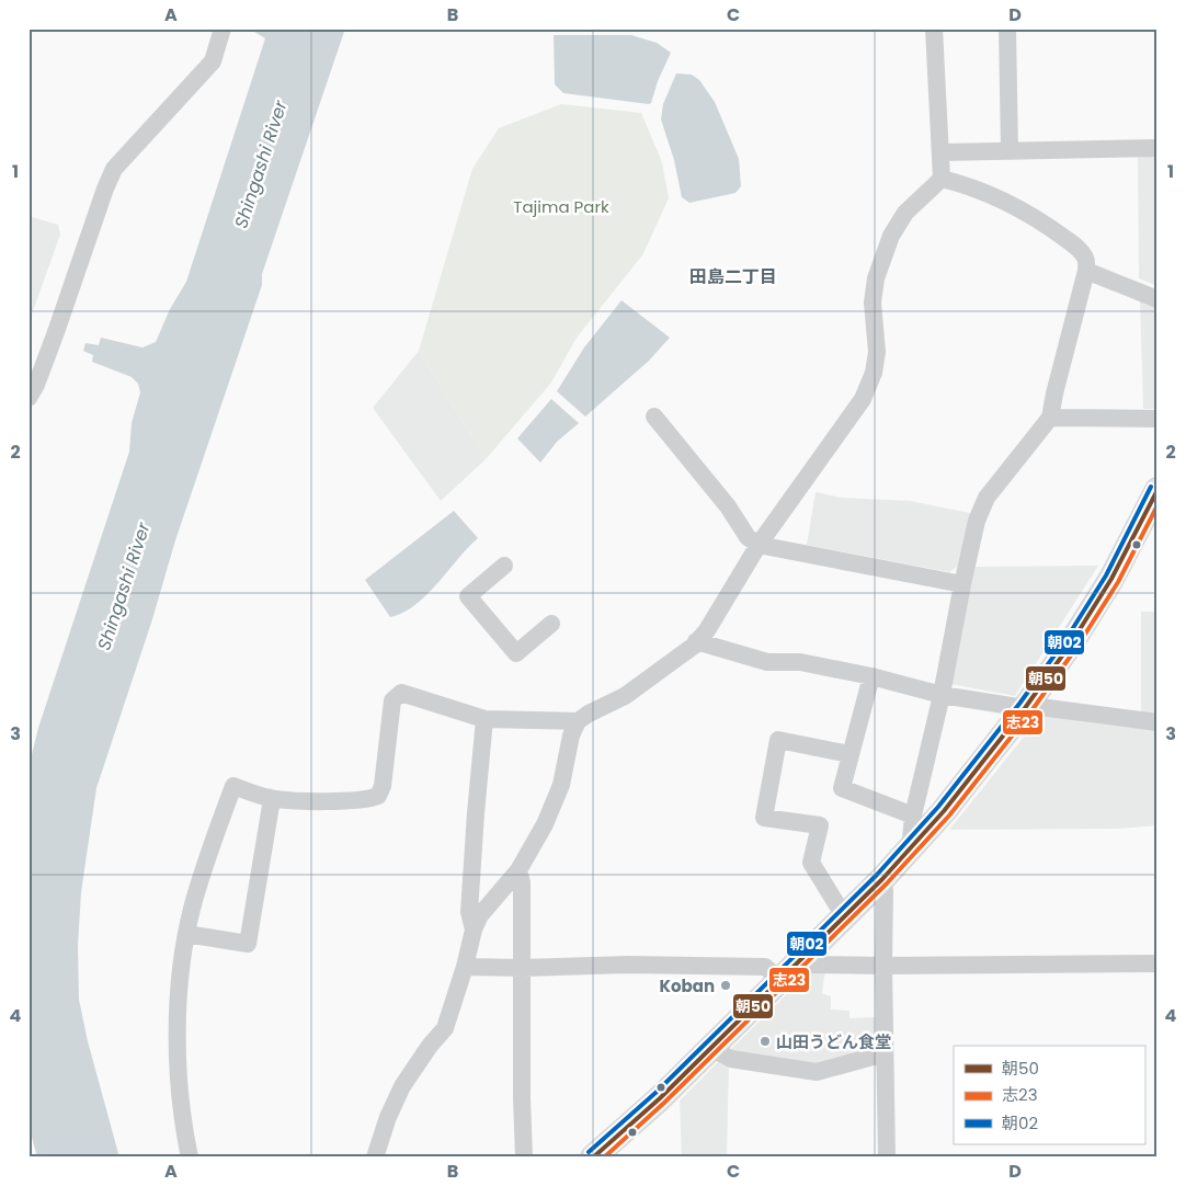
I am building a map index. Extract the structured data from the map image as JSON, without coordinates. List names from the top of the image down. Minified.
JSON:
{"districts":["田島二丁目"],"water":["Shingashi River"],"parks":["Tajima Park"],"places":["Koban","山田うどん食堂"],"lines":["transit line 朝02","transit line 朝50","transit line 志23"],"legend":["朝50","志23","朝02"],"grid":{"columns":["A","B","C","D"],"rows":["1","2","3","4"]}}
